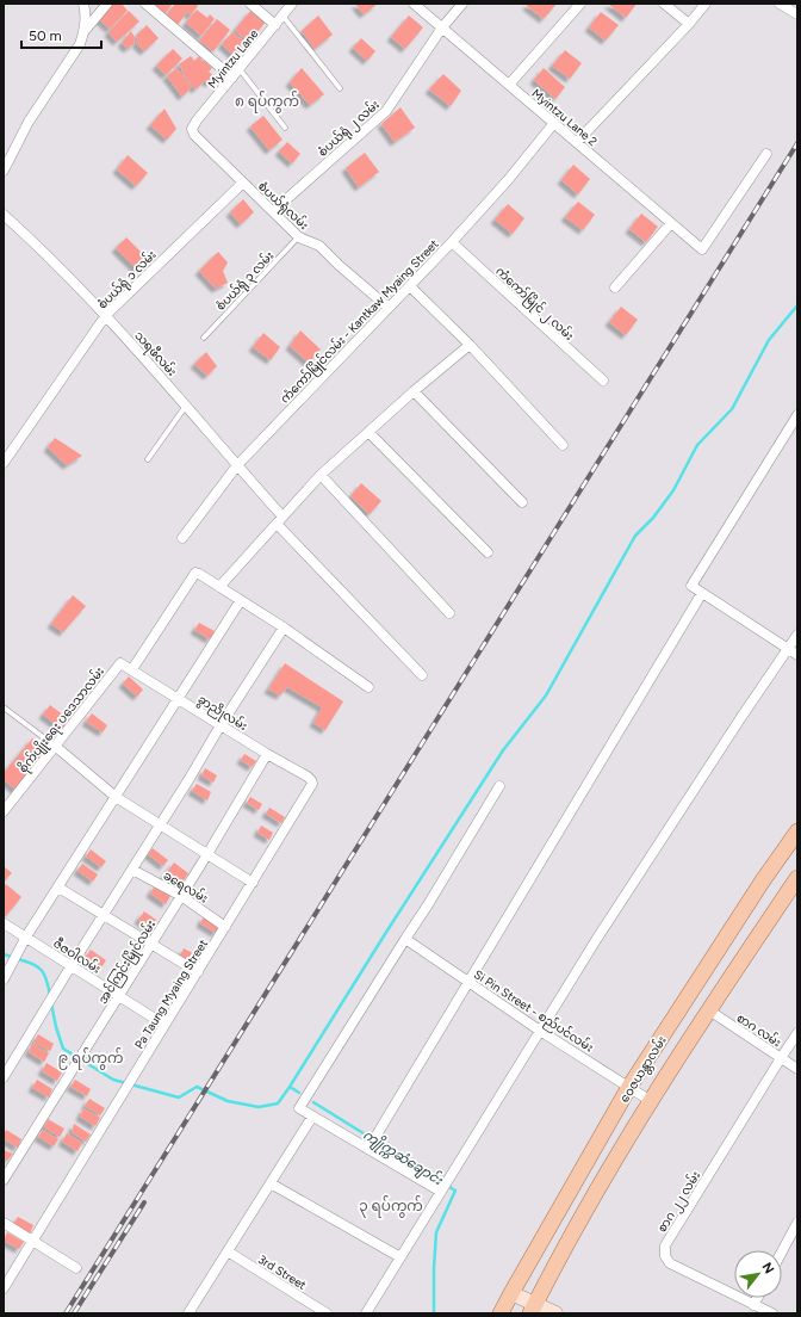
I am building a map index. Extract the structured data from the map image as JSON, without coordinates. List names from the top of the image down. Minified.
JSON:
{"streets":{"main road":["ဝေဇယန္တာလမ်း"],"street":["Myintzu Lane","Myintzu Lane 2","စံပယ်ရုံ ၂ လမ်း","စံပယ်ရုံလမ်း","စံပယ်ရုံ ၁ လမ်း","ကံကော်မြိုင် ၂ လမ်း","ကံကော်မြိုင်လမ်း - Kantkaw Myaing Street","သရဖီလမ်း","ခွာညိုလမ်း","စိုက်ပျိုးရေး ပဒေသာလမ်း","ခရေလမ်း","ဇီဇဝါလမ်း","အင်ကြင်းမြိုင်လမ်း","Pa Taung Myaing Street","Si Pin Street - စည်ပင်လမ်း","စာဂ လမ်း","စာဂ ၂၂ လမ်း","3rd Street"],"lane":["စံပယ်ရုံ ၃ လမ်း"]},"crossings":[["Myintzu Lane","စံပယ်ရုံလမ်း"],["Myintzu Lane 2","စံပယ်ရုံ ၂ လမ်း"],["Myintzu Lane 2","ကံကော်မြိုင်လမ်း - Kantkaw Myaing Street"],["စံပယ်ရုံ ၂ လမ်း","စံပယ်ရုံလမ်း"],["စံပယ်ရုံလမ်း","စံပယ်ရုံ ၁ လမ်း"],["စံပယ်ရုံလမ်း","စံပယ်ရုံ ၃ လမ်း"],["စံပယ်ရုံလမ်း","ကံကော်မြိုင်လမ်း - Kantkaw Myaing Street"],["စံပယ်ရုံ ၁ လမ်း","သရဖီလမ်း"],["ကံကော်မြိုင် ၂ လမ်း","ကံကော်မြိုင်လမ်း - Kantkaw Myaing Street"],["ကံကော်မြိုင်လမ်း - Kantkaw Myaing Street","သရဖီလမ်း"],["ခွာညိုလမ်း","စိုက်ပျိုးရေး ပဒေသာလမ်း"],["ခွာညိုလမ်း","အင်ကြင်းမြိုင်လမ်း"],["ခွာညိုလမ်း","Pa Taung Myaing Street"],["ခရေလမ်း","အင်ကြင်းမြိုင်လမ်း"],["ခရေလမ်း","Pa Taung Myaing Street"],["ဇီဇဝါလမ်း","အင်ကြင်းမြိုင်လမ်း"],["ဇီဇဝါလမ်း","Pa Taung Myaing Street"],["Si Pin Street - စည်ပင်လမ်း","ဝေဇယန္တာလမ်း"],["စာဂ လမ်း","ဝေဇယန္တာလမ်း"],["စာဂ လမ်း","စာဂ ၂၂ လမ်း"]],"districts":["၈ ရပ်ကွက်","၉ ရပ်ကွက်","၃ ရပ်ကွက်"],"water":["ကျိုက္ကဆံချောင်း"],"scale_bar":"50 m","north":"top right"}
